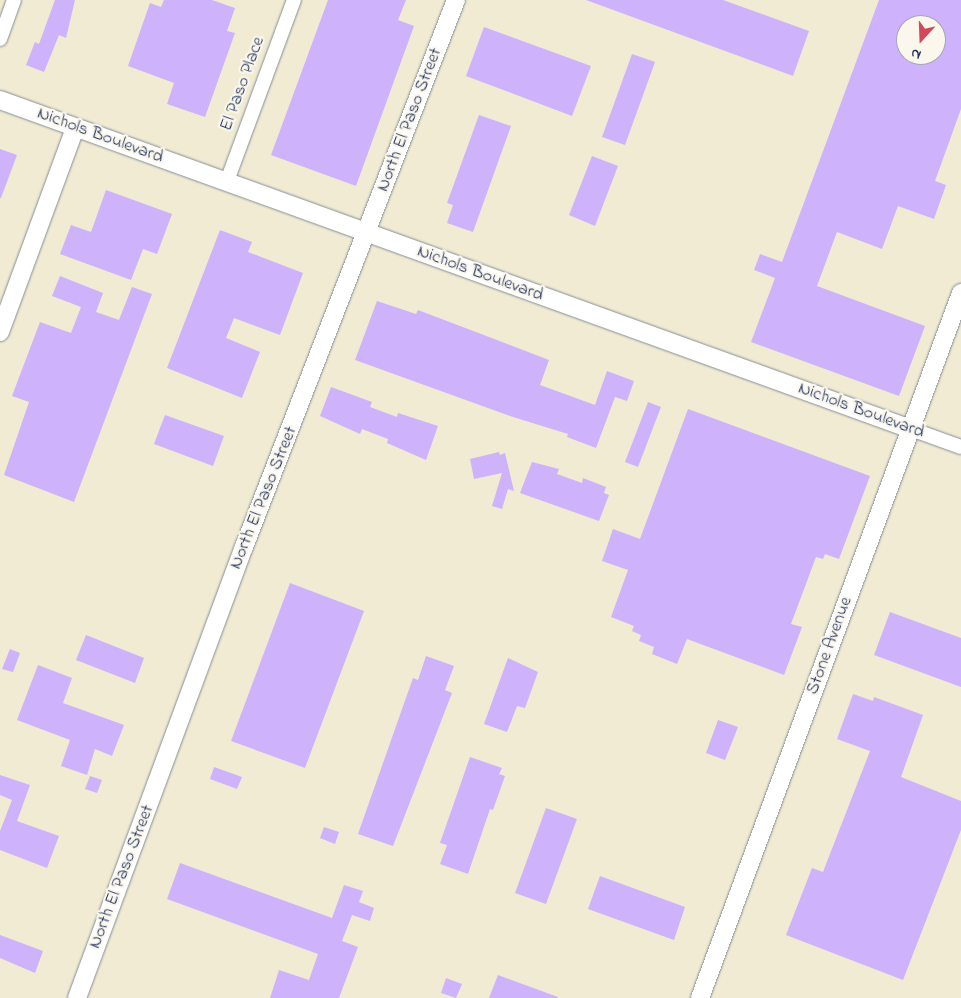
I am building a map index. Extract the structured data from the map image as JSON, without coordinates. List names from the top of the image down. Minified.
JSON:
{"streets":{"street":["El Paso Place","North El Paso Street","Nichols Boulevard","Stone Avenue"]},"crossings":[["El Paso Place","Nichols Boulevard"],["North El Paso Street","Nichols Boulevard"],["Nichols Boulevard","Stone Avenue"]],"north":"bottom"}
